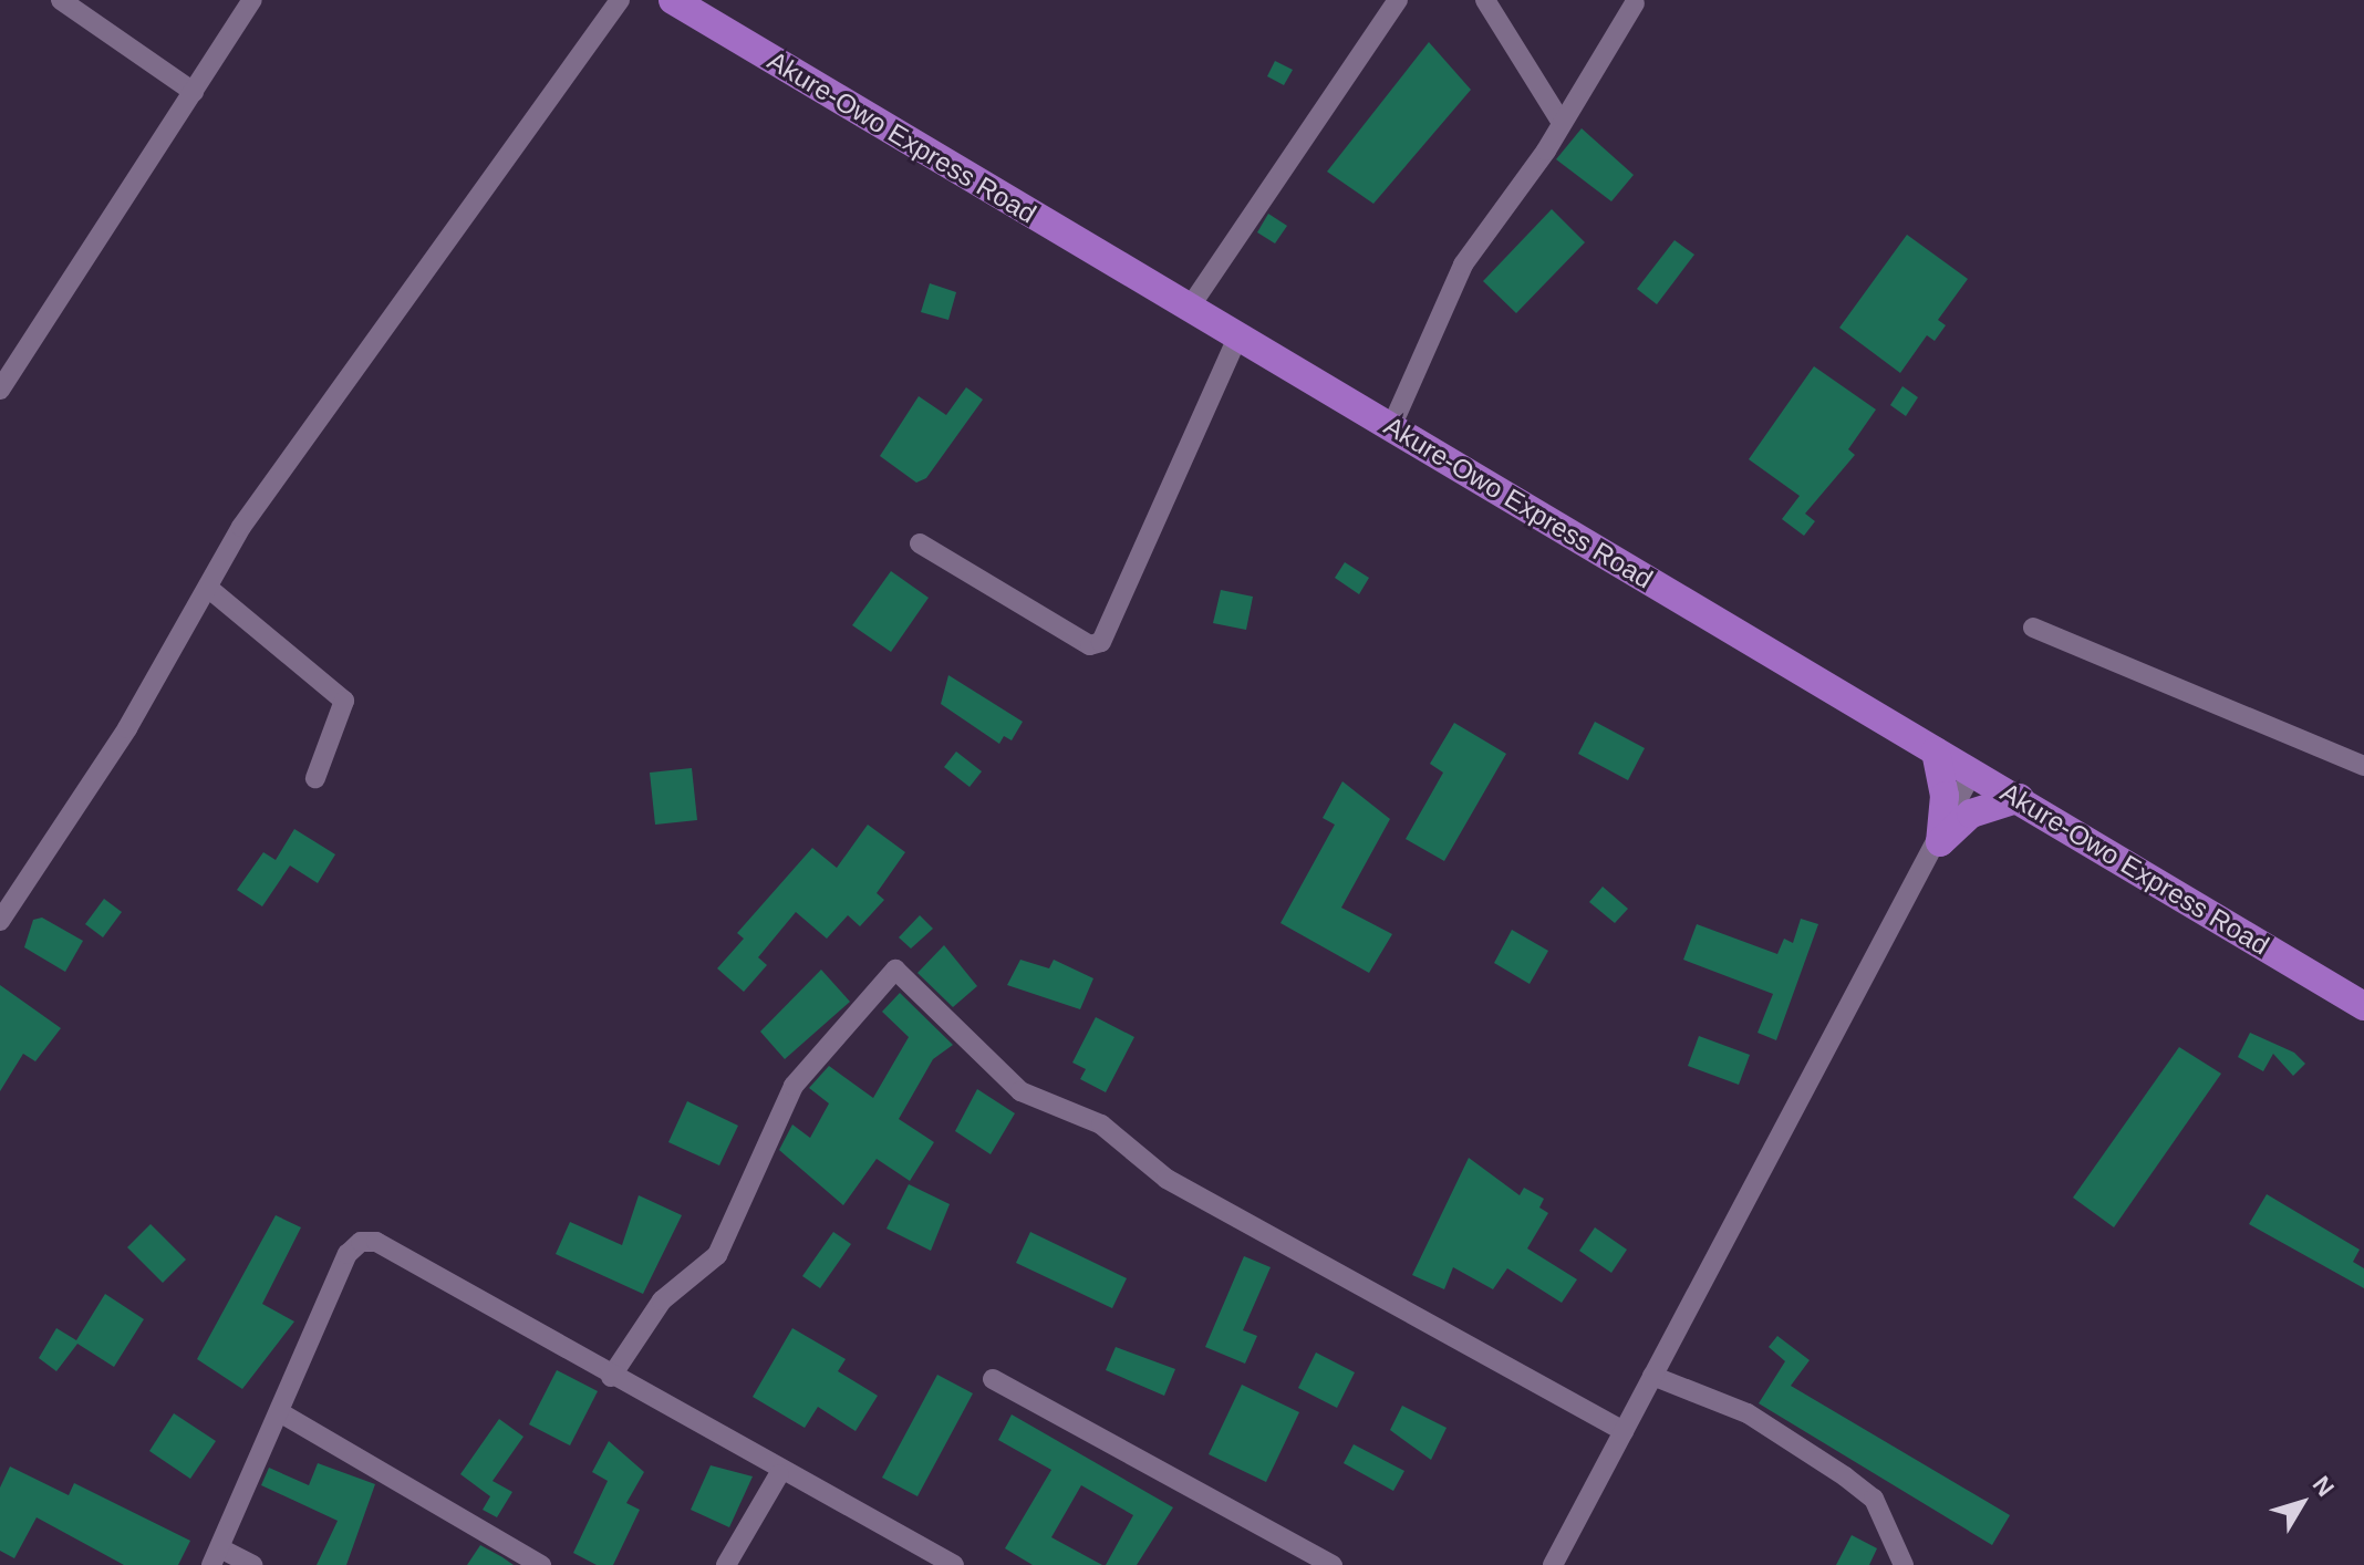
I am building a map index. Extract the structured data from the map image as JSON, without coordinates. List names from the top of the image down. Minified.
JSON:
{"streets":{"highway":["Akure-Owo Express Road"]},"north":"top right"}
